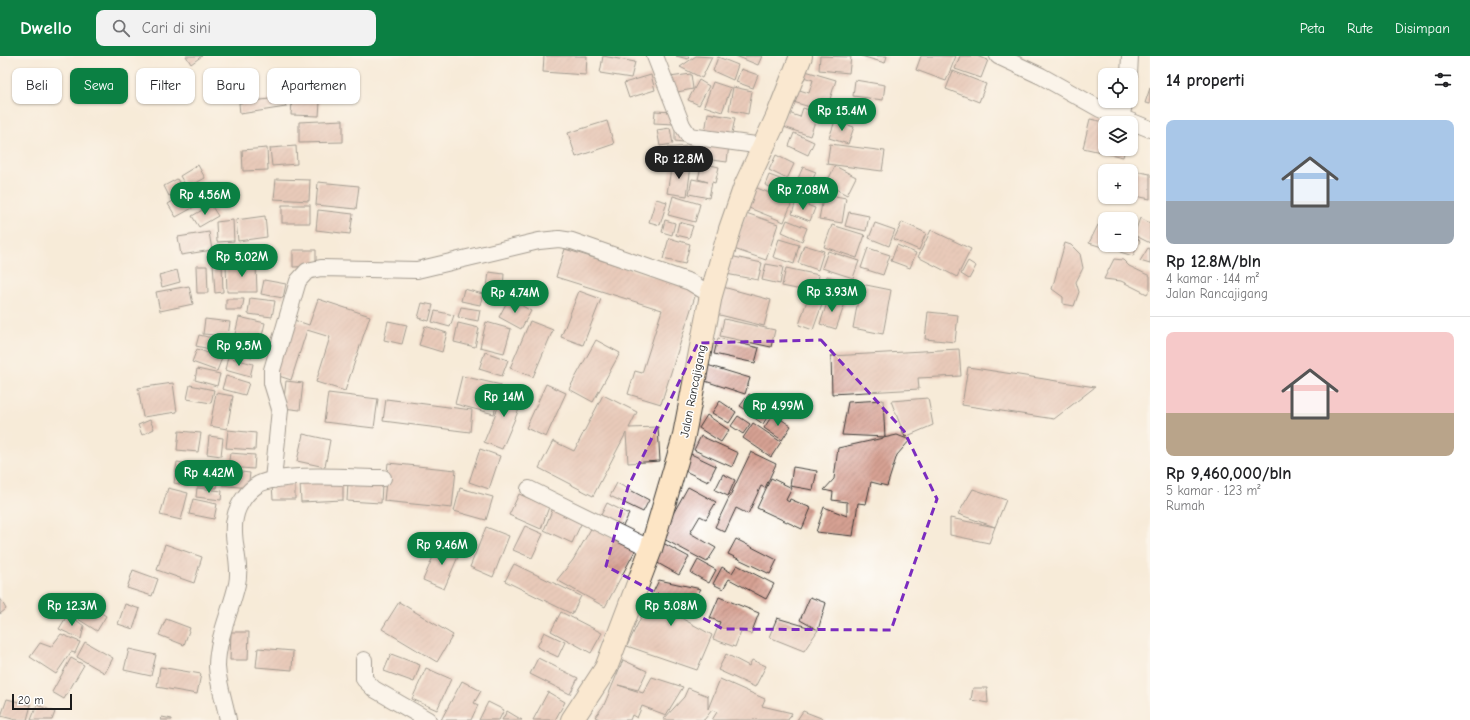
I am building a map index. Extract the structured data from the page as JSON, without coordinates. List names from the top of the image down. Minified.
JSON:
{"streets":{"main road":["Jalan Rancajigang"]},"scale_bar":"20 m","page":{"header":"Dwello","search":"Cari di sini","nav":["Peta","Rute","Disimpan"],"heading":"14 properti","map_buttons":["+","−"],"chip":["Beli","Sewa","Filter","Baru","Apartemen"],"price":["Rp 15.4M","Rp 12.8M","Rp 7.08M","Rp 4.56M","Rp 5.02M","Rp 3.93M","Rp 4.74M","Rp 9.5M","Rp 14M","Rp 4.99M","Rp 4.42M","Rp 9.46M","Rp 12.3M","Rp 5.08M"],"list":[{"name":"Rp 12.8M/bln","note":"4 kamar · 144 m² · Jalan Rancajigang"},{"name":"Rp 9,460,000/bln","note":"5 kamar · 123 m² · Rumah"}],"scale":"20 m"}}
